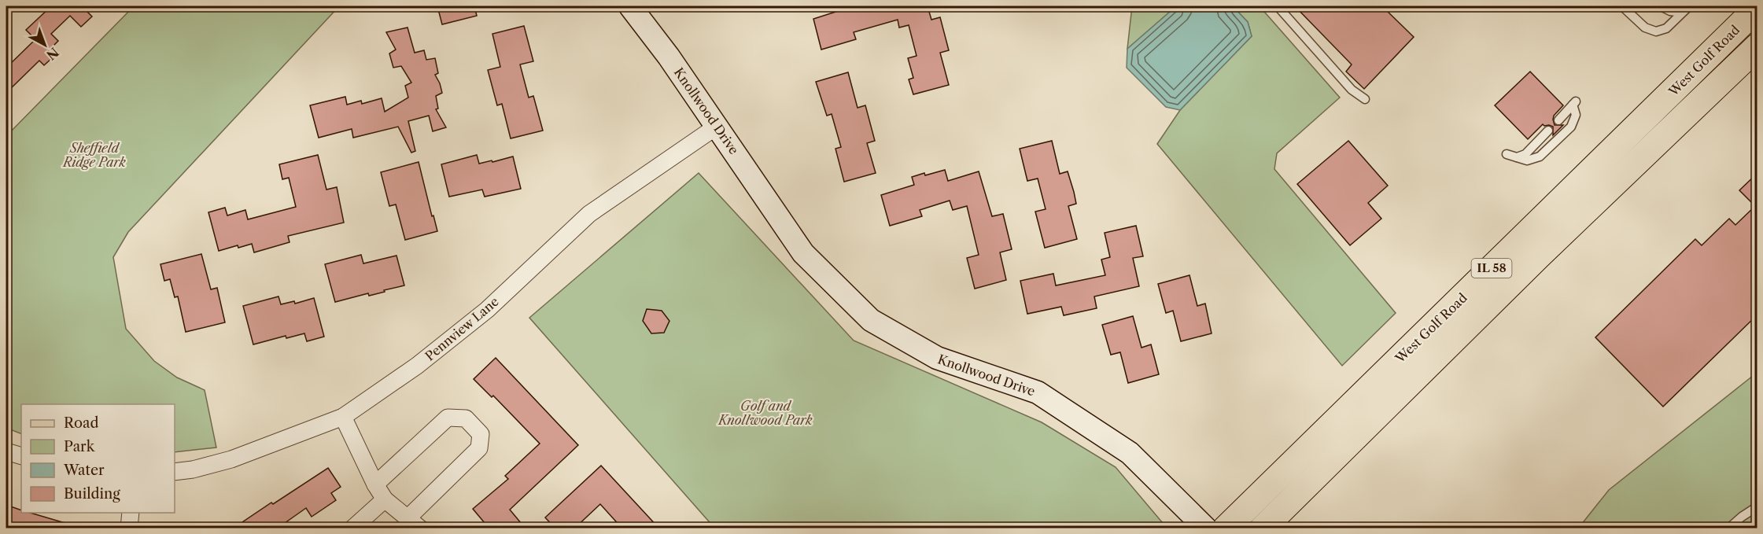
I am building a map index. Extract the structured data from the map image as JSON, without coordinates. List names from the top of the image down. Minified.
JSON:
{"streets":{"main road":["West Golf Road","IL 58"],"street":["Knollwood Drive","Pennview Lane"]},"crossings":[["Knollwood Drive","Pennview Lane"]],"parks":["Sheffield Ridge Park","Golf and Knollwood Park"],"legend":["Road","Park","Water","Building"],"north":"bottom right"}
